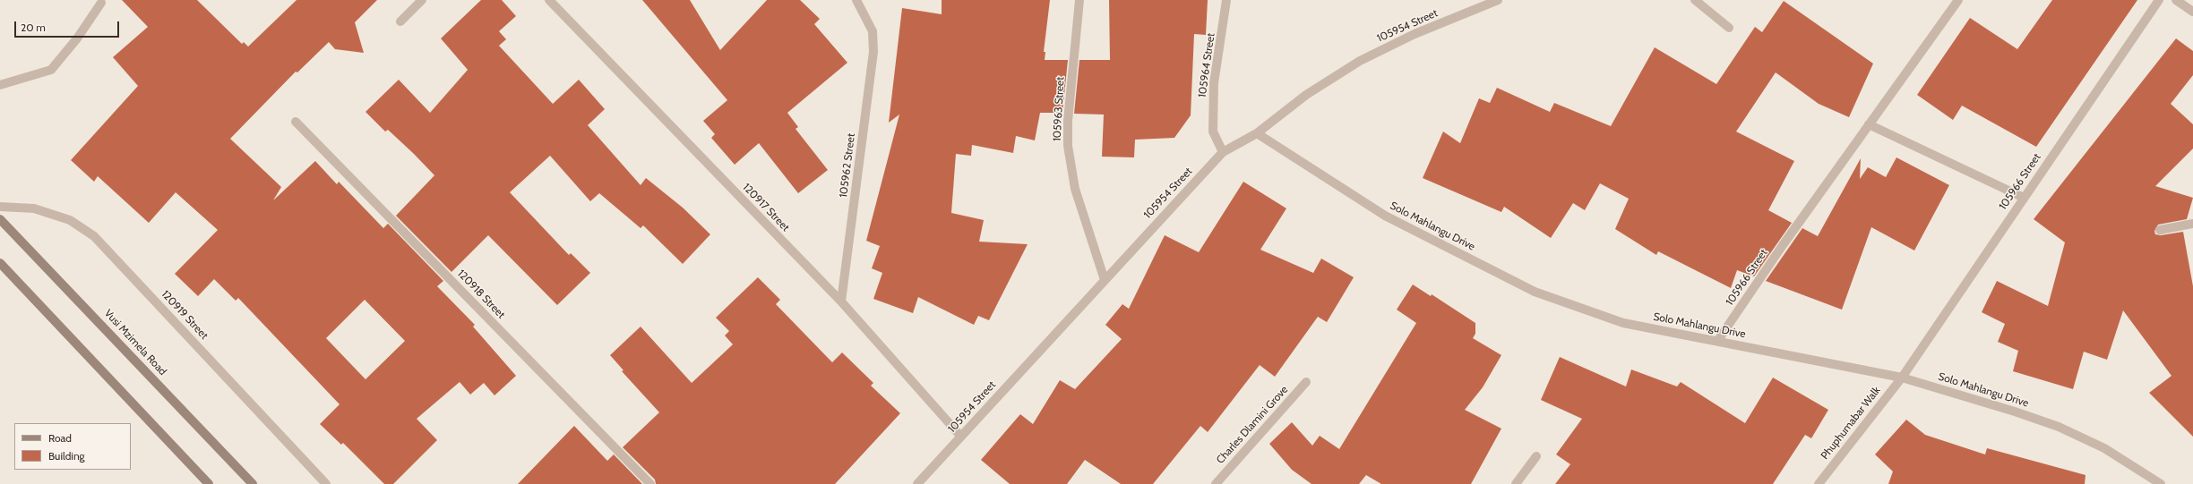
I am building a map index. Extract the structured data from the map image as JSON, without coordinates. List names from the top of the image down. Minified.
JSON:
{"streets":{"main road":["Vusi Mzimela Road"],"street":["105954 Street","105964 Street","105963 Street","105962 Street","105966 Street","120917 Street","Solo Mahlangu Drive","120918 Street","120919 Street","Phuphumabar Walk","Charles Dlamini Grove"]},"crossings":[["105954 Street","105964 Street"],["105954 Street","105963 Street"],["105954 Street","120917 Street"],["105954 Street","Solo Mahlangu Drive"],["105962 Street","120917 Street"],["105966 Street","Solo Mahlangu Drive"],["105966 Street","Phuphumabar Walk"],["Solo Mahlangu Drive","Phuphumabar Walk"]],"legend":["Road","Building"],"scale_bar":"20 m"}
